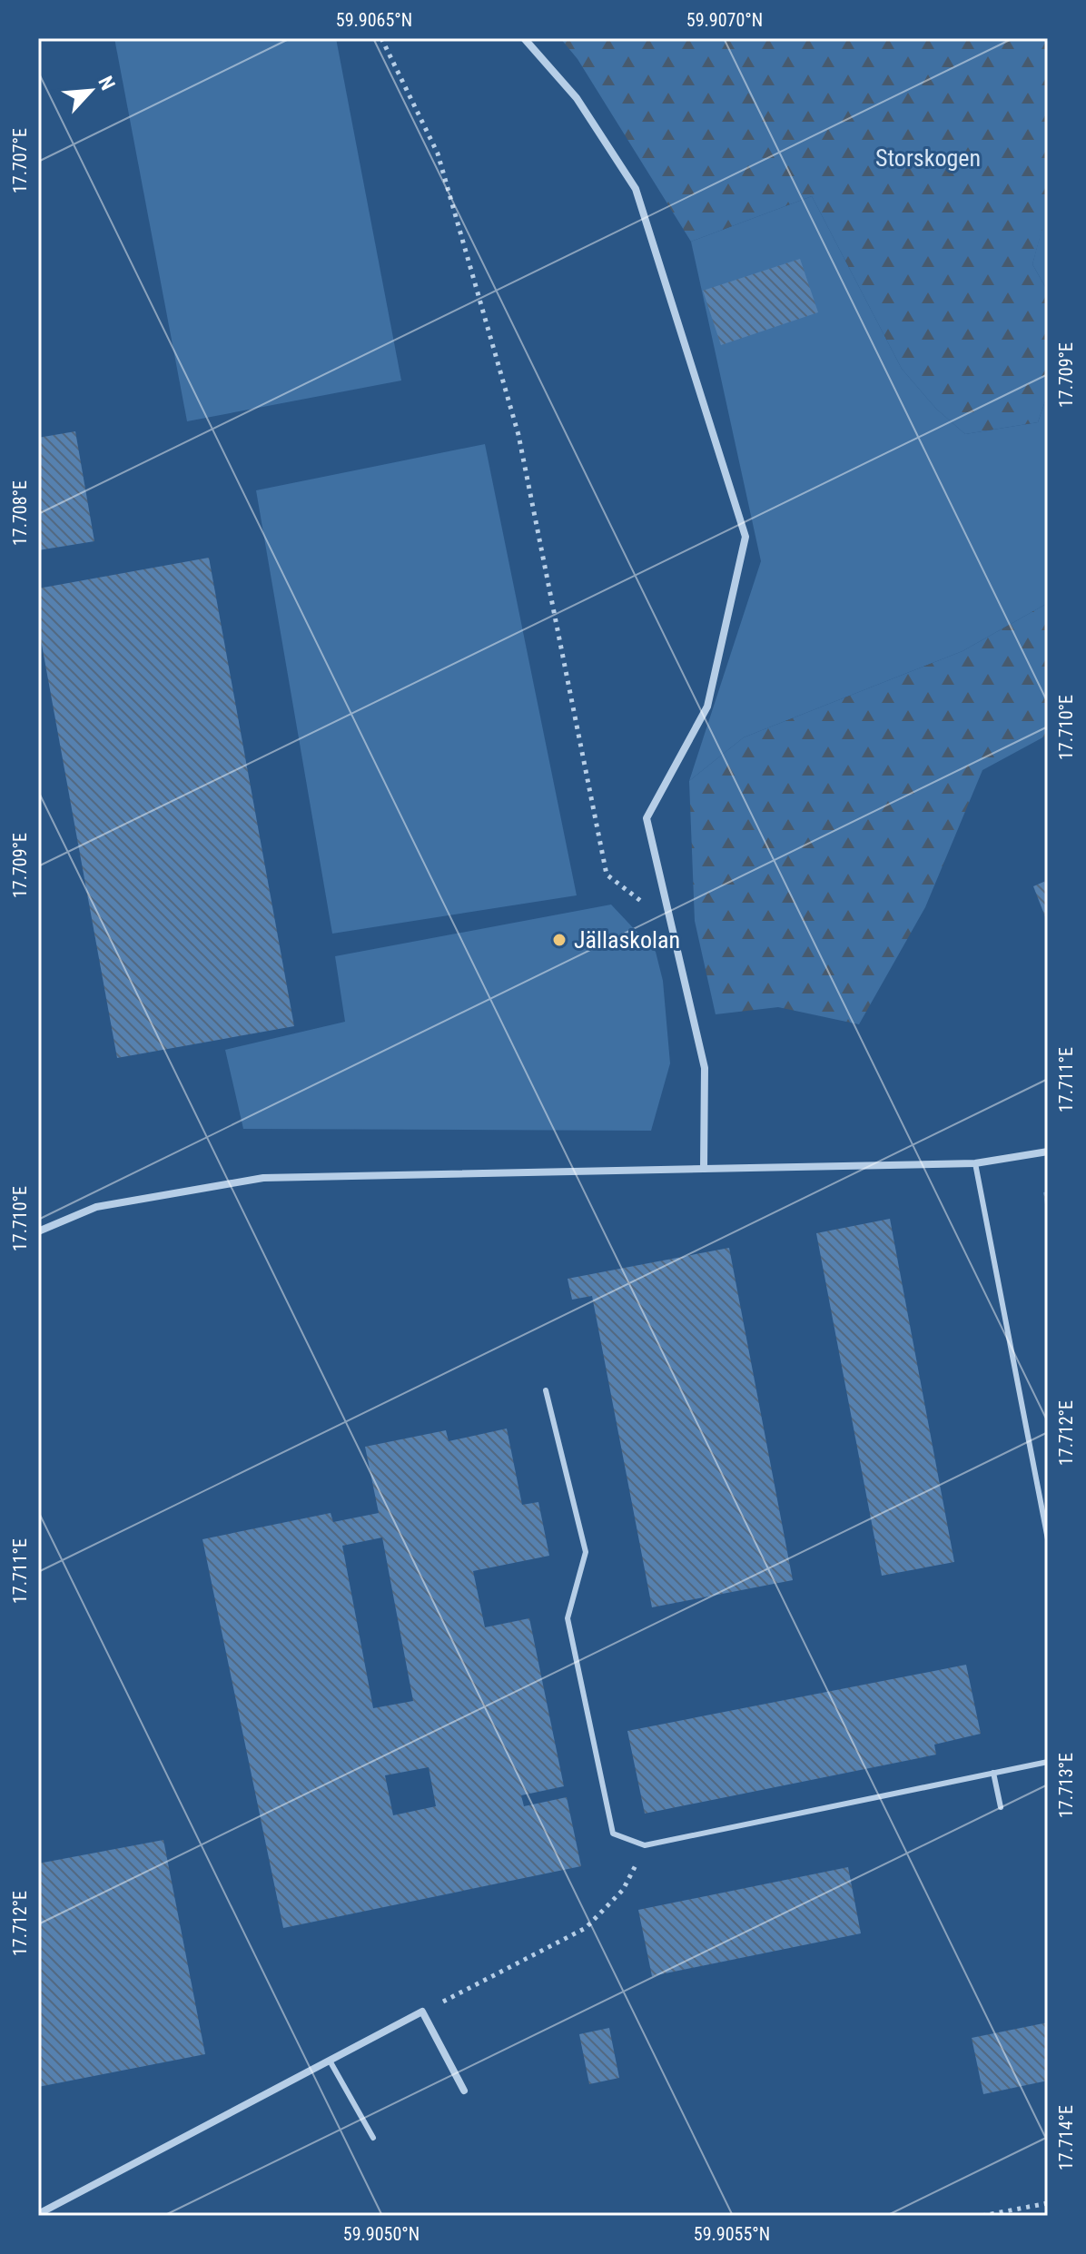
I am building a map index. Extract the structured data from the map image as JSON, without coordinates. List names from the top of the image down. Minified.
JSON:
{"parks":["Storskogen"],"places":["Jällaskolan"],"north":"top right","coordinates":["59.9065°N","59.9070°N","17.707°E","17.709°E","17.708°E","17.710°E","17.711°E","17.712°E","17.713°E","17.714°E","59.9050°N","59.9055°N"]}
